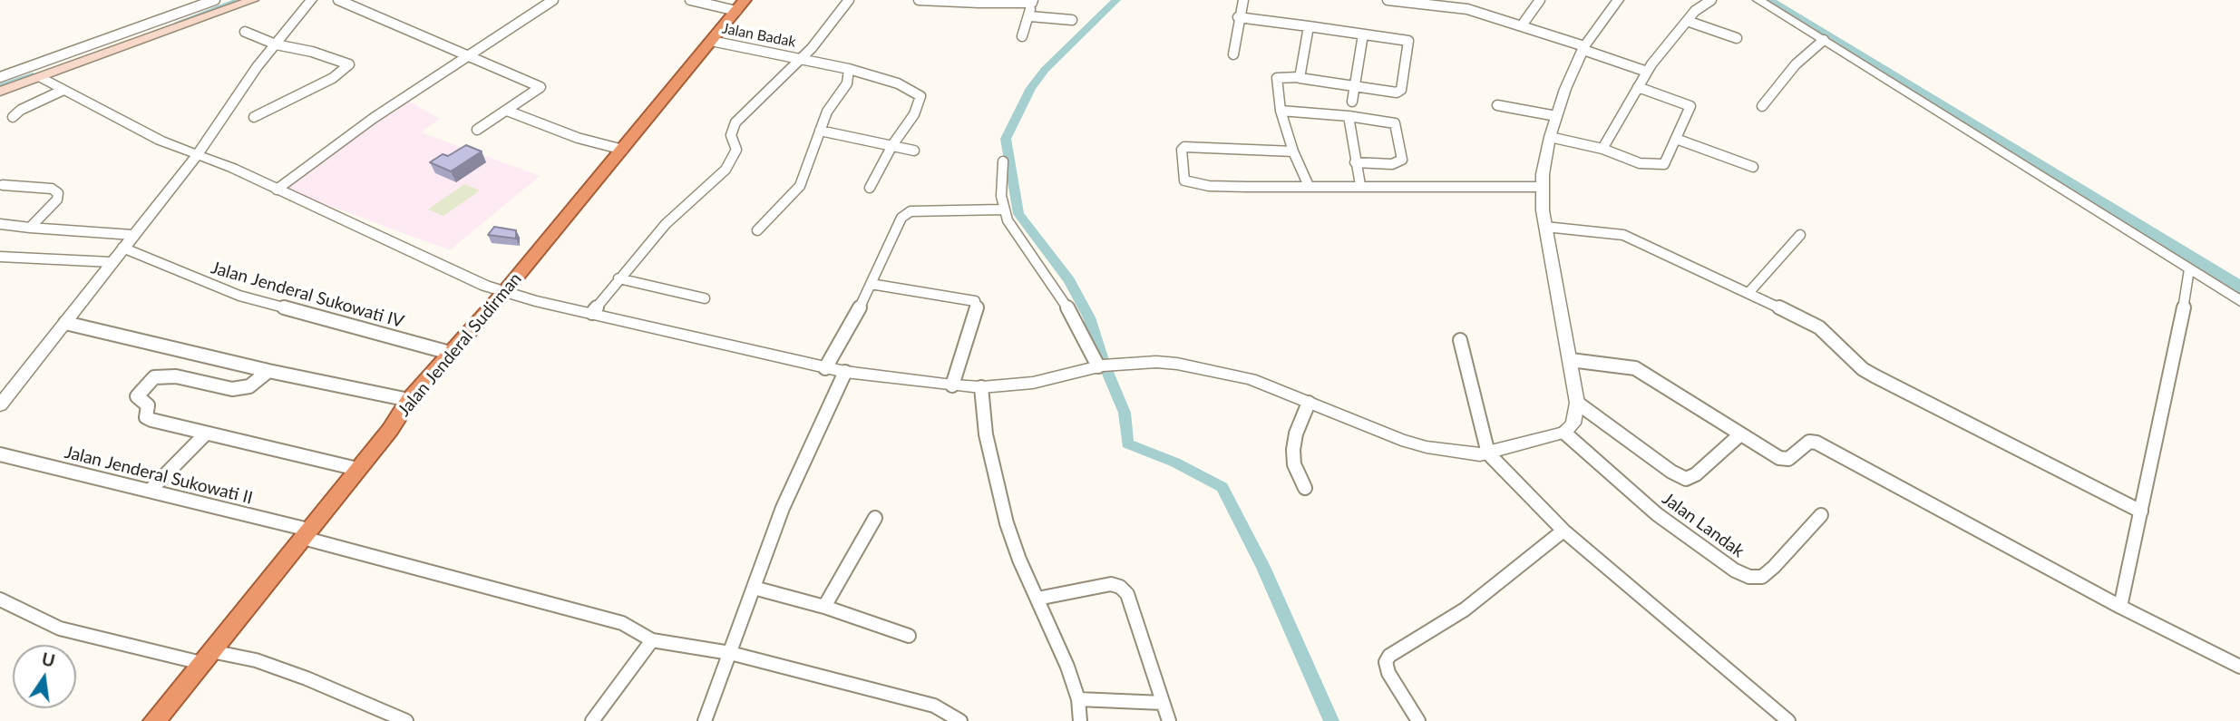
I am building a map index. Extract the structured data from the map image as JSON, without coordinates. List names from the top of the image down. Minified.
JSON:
{"streets":{"highway":["Jalan Jenderal Sudirman"],"street":["Jalan Badak","Jalan Jenderal Sukowati IV","Jalan Jenderal Sukowati II","Jalan Landak"]},"crossings":[["Jalan Badak","Jalan Jenderal Sudirman"],["Jalan Jenderal Sukowati IV","Jalan Jenderal Sudirman"],["Jalan Jenderal Sudirman","Jalan Jenderal Sukowati II"]],"north":"top"}
